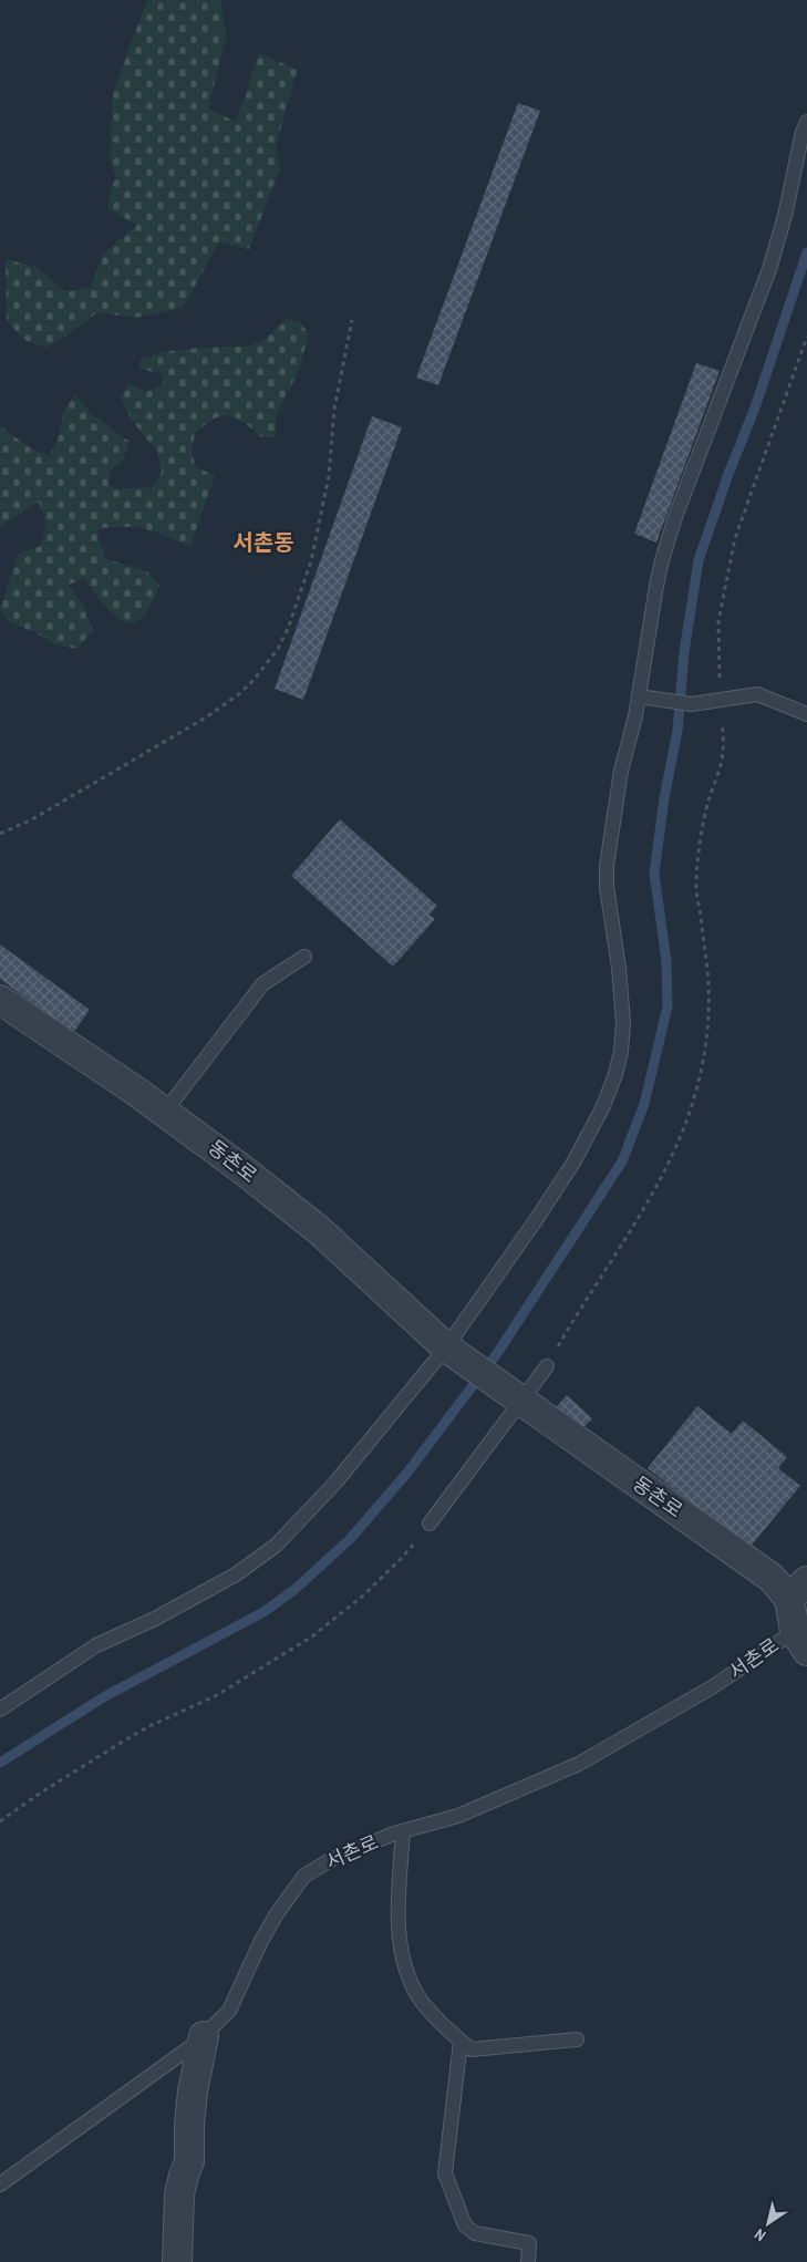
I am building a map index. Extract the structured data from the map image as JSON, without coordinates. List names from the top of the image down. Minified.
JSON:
{"streets":{"street":["동촌로"],"lane":["서촌로"]},"districts":["서촌동"],"north":"bottom left"}
